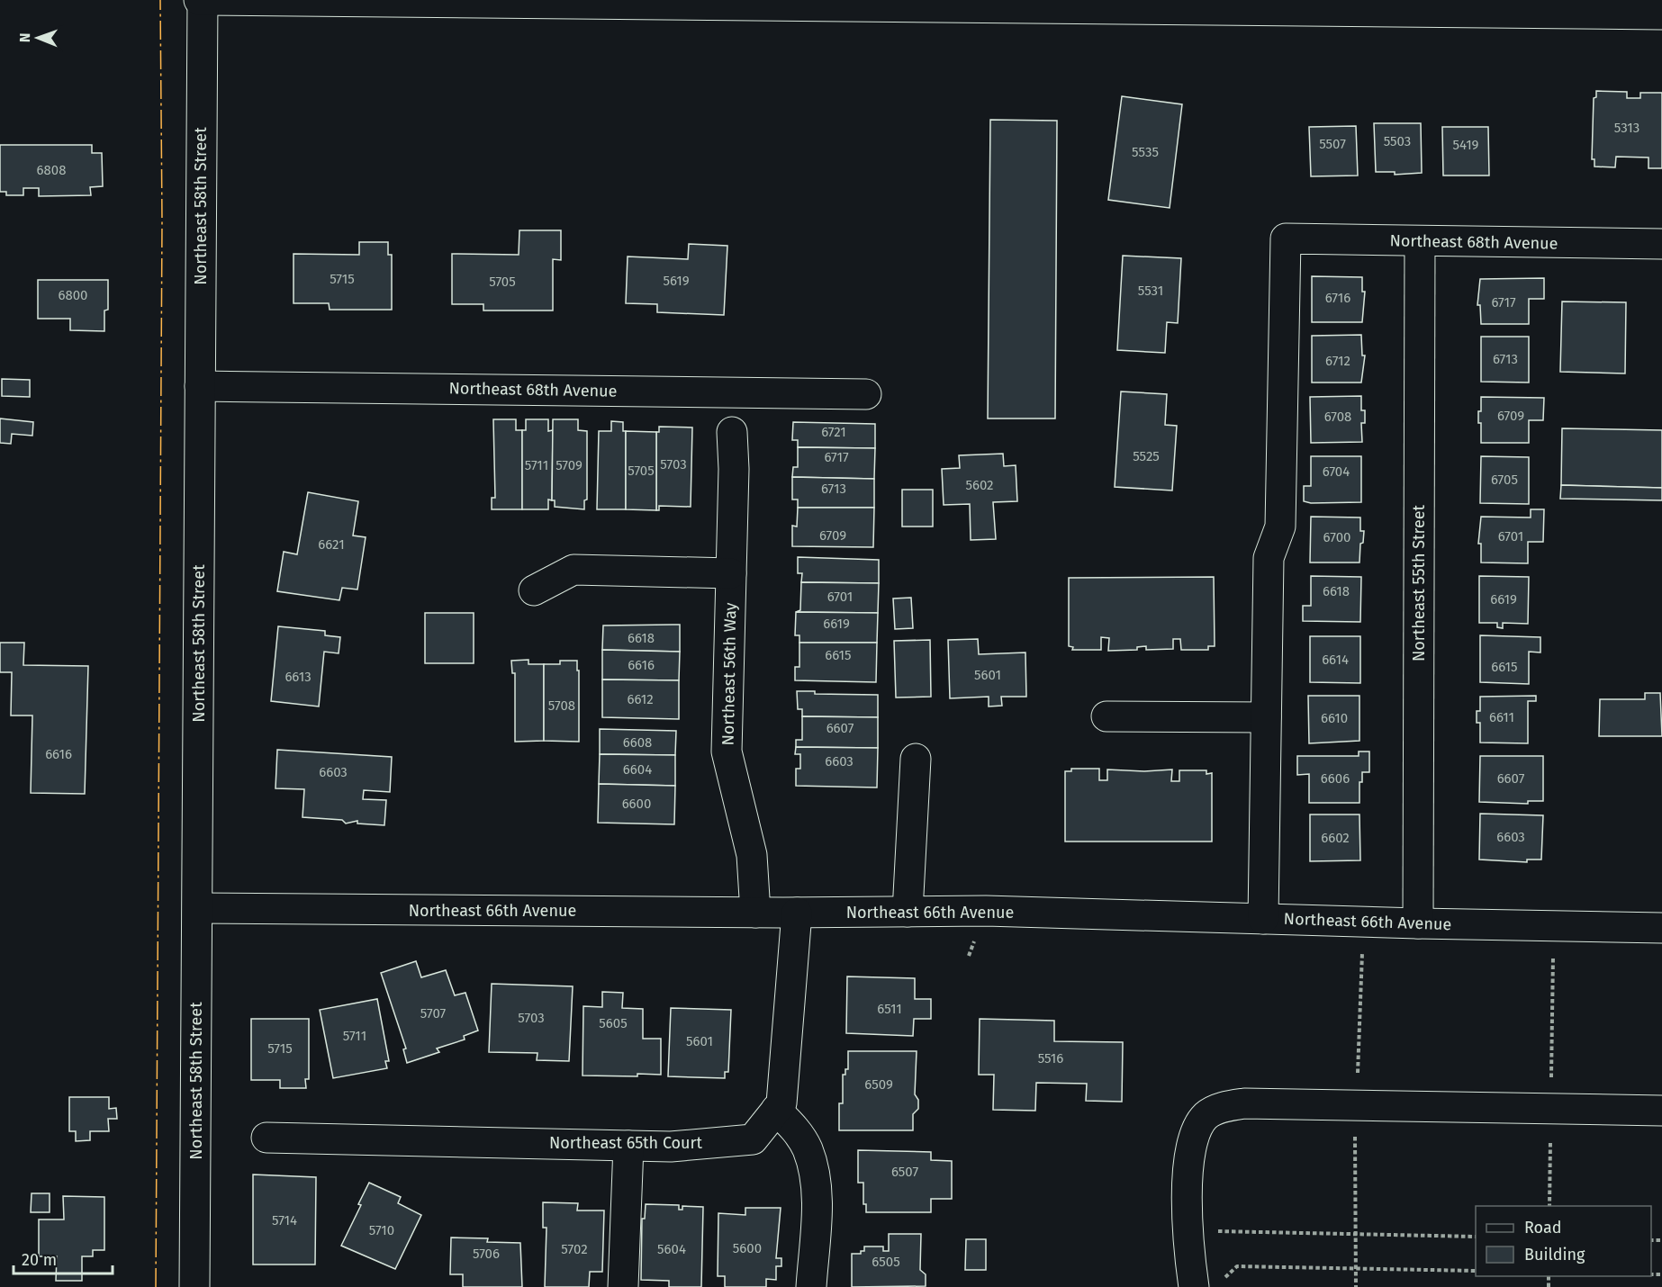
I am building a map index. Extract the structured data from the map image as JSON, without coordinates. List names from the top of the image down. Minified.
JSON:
{"streets":{"street":["Northeast 58th Street","Northeast 68th Avenue","Northeast 55th Street","Northeast 56th Way","Northeast 66th Avenue","Northeast 65th Court"]},"crossings":[["Northeast 58th Street","Northeast 68th Avenue"],["Northeast 58th Street","Northeast 66th Avenue"],["Northeast 68th Avenue","Northeast 55th Street"],["Northeast 55th Street","Northeast 66th Avenue"],["Northeast 56th Way","Northeast 66th Avenue"]],"house_numbers":["5313","5503","5507","5419","5535","6808","5715","5619","5705","5531","6800","6716","6717","6713","6712","6709","6708","6721","5525","6717","5703","5711","5709","5705","6704","6705","5602","6713","6709","6701","6700","6621","6618","6701","6619","6619","6618","6615","6614","6616","6615","5601","6613","6612","5708","6611","6610","6607","6608","6616","6603","6604","6603","6606","6607","6600","6603","6602","6511","5707","5703","5605","5711","5601","5715","5516","6509","6507","5714","5710","5600","5702","5604","5706","6505"],"legend":["Road","Building"],"scale_bar":"20 m","north":"left"}
